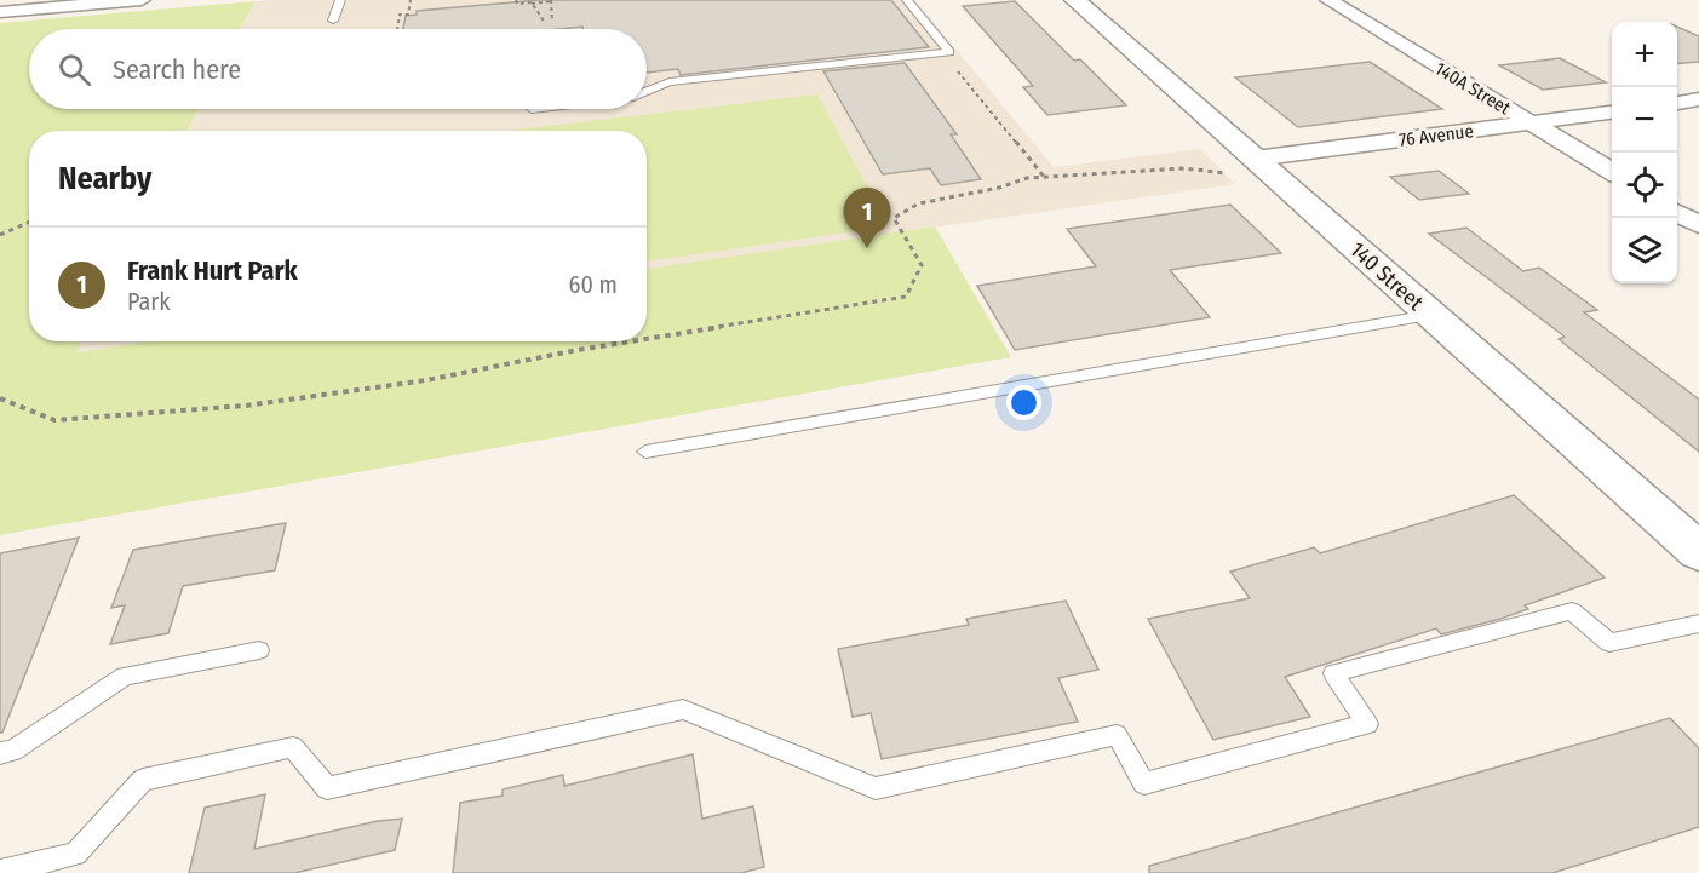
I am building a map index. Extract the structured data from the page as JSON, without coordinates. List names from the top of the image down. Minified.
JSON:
{"streets":{"main road":["140 Street"],"street":["140A Street","76 Avenue"]},"crossings":[["140A Street","76 Avenue"],["76 Avenue","140 Street"]],"page":{"map_buttons":["+","−"],"search":"Search here","heading":"Nearby","pins":"1","list":[{"mark":"1","name":"Frank Hurt Park","note":"Park","value":"60 m"}]}}
